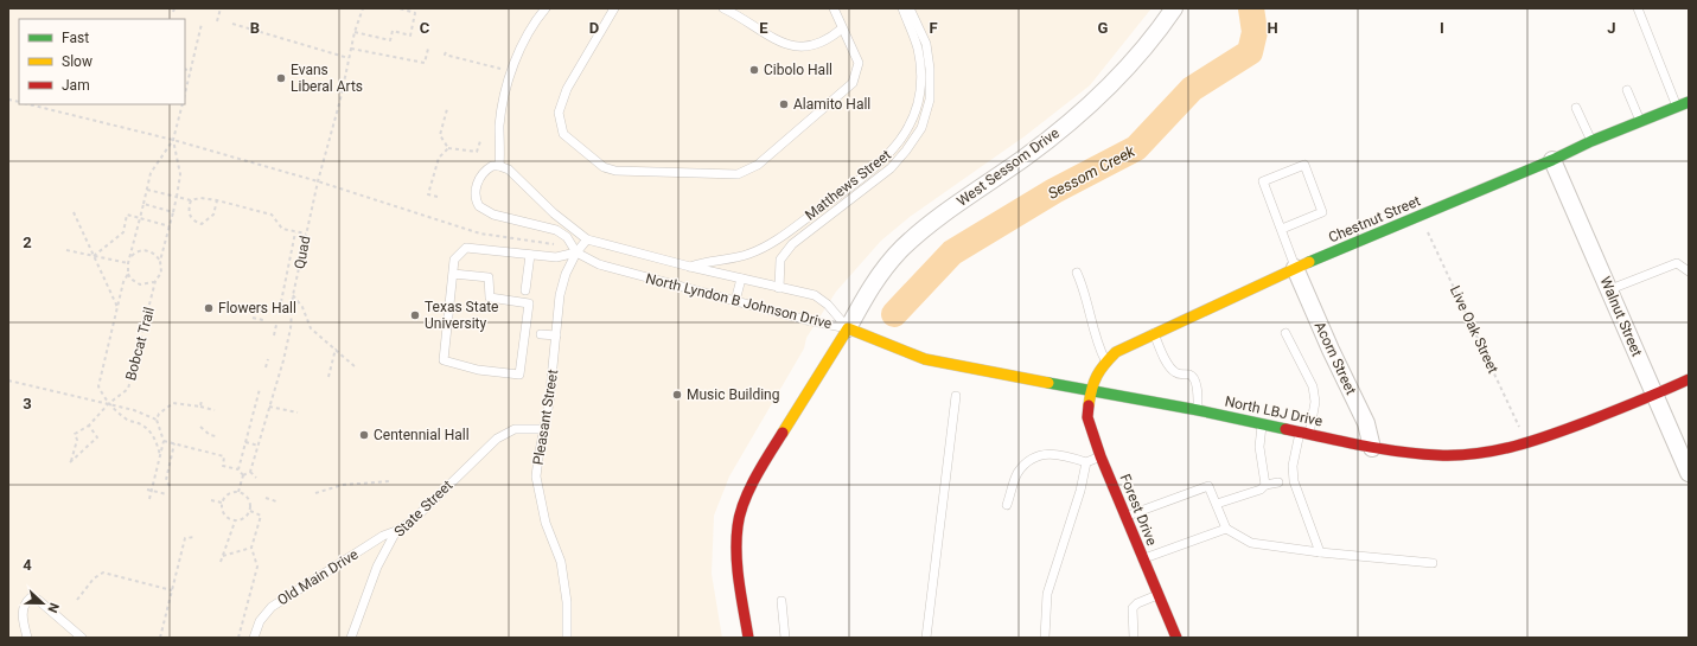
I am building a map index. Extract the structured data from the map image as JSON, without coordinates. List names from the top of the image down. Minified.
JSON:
{"streets":{"street":["West Sessom Drive","Chestnut Street","Walnut Street","Acorn Street","North LBJ Drive","Forest Drive"],"lane":["Matthews Street","North Lyndon B Johnson Drive","Pleasant Street","State Street","Old Main Drive"],"path":["Quad","Live Oak Street","Bobcat Trail"]},"crossings":[["West Sessom Drive","North Lyndon B Johnson Drive"],["West Sessom Drive","North LBJ Drive"],["Matthews Street","North Lyndon B Johnson Drive"],["Chestnut Street","Walnut Street"],["Chestnut Street","Live Oak Street"],["Chestnut Street","Acorn Street"],["Chestnut Street","North LBJ Drive"],["Chestnut Street","Forest Drive"],["North Lyndon B Johnson Drive","North LBJ Drive"],["North Lyndon B Johnson Drive","Pleasant Street"],["Walnut Street","North LBJ Drive"],["Live Oak Street","North LBJ Drive"],["Acorn Street","North LBJ Drive"],["North LBJ Drive","Forest Drive"],["Pleasant Street","State Street"],["State Street","Old Main Drive"]],"water":["Sessom Creek"],"places":["Cibolo Hall","Evans Liberal Arts","Alamito Hall","Flowers Hall","Texas State University","Music Building","Centennial Hall"],"legend":["Fast","Slow","Jam"],"north":"right","grid":{"columns":["B","C","D","E","F","G","H","I","J"],"rows":["2","3","4"]}}
